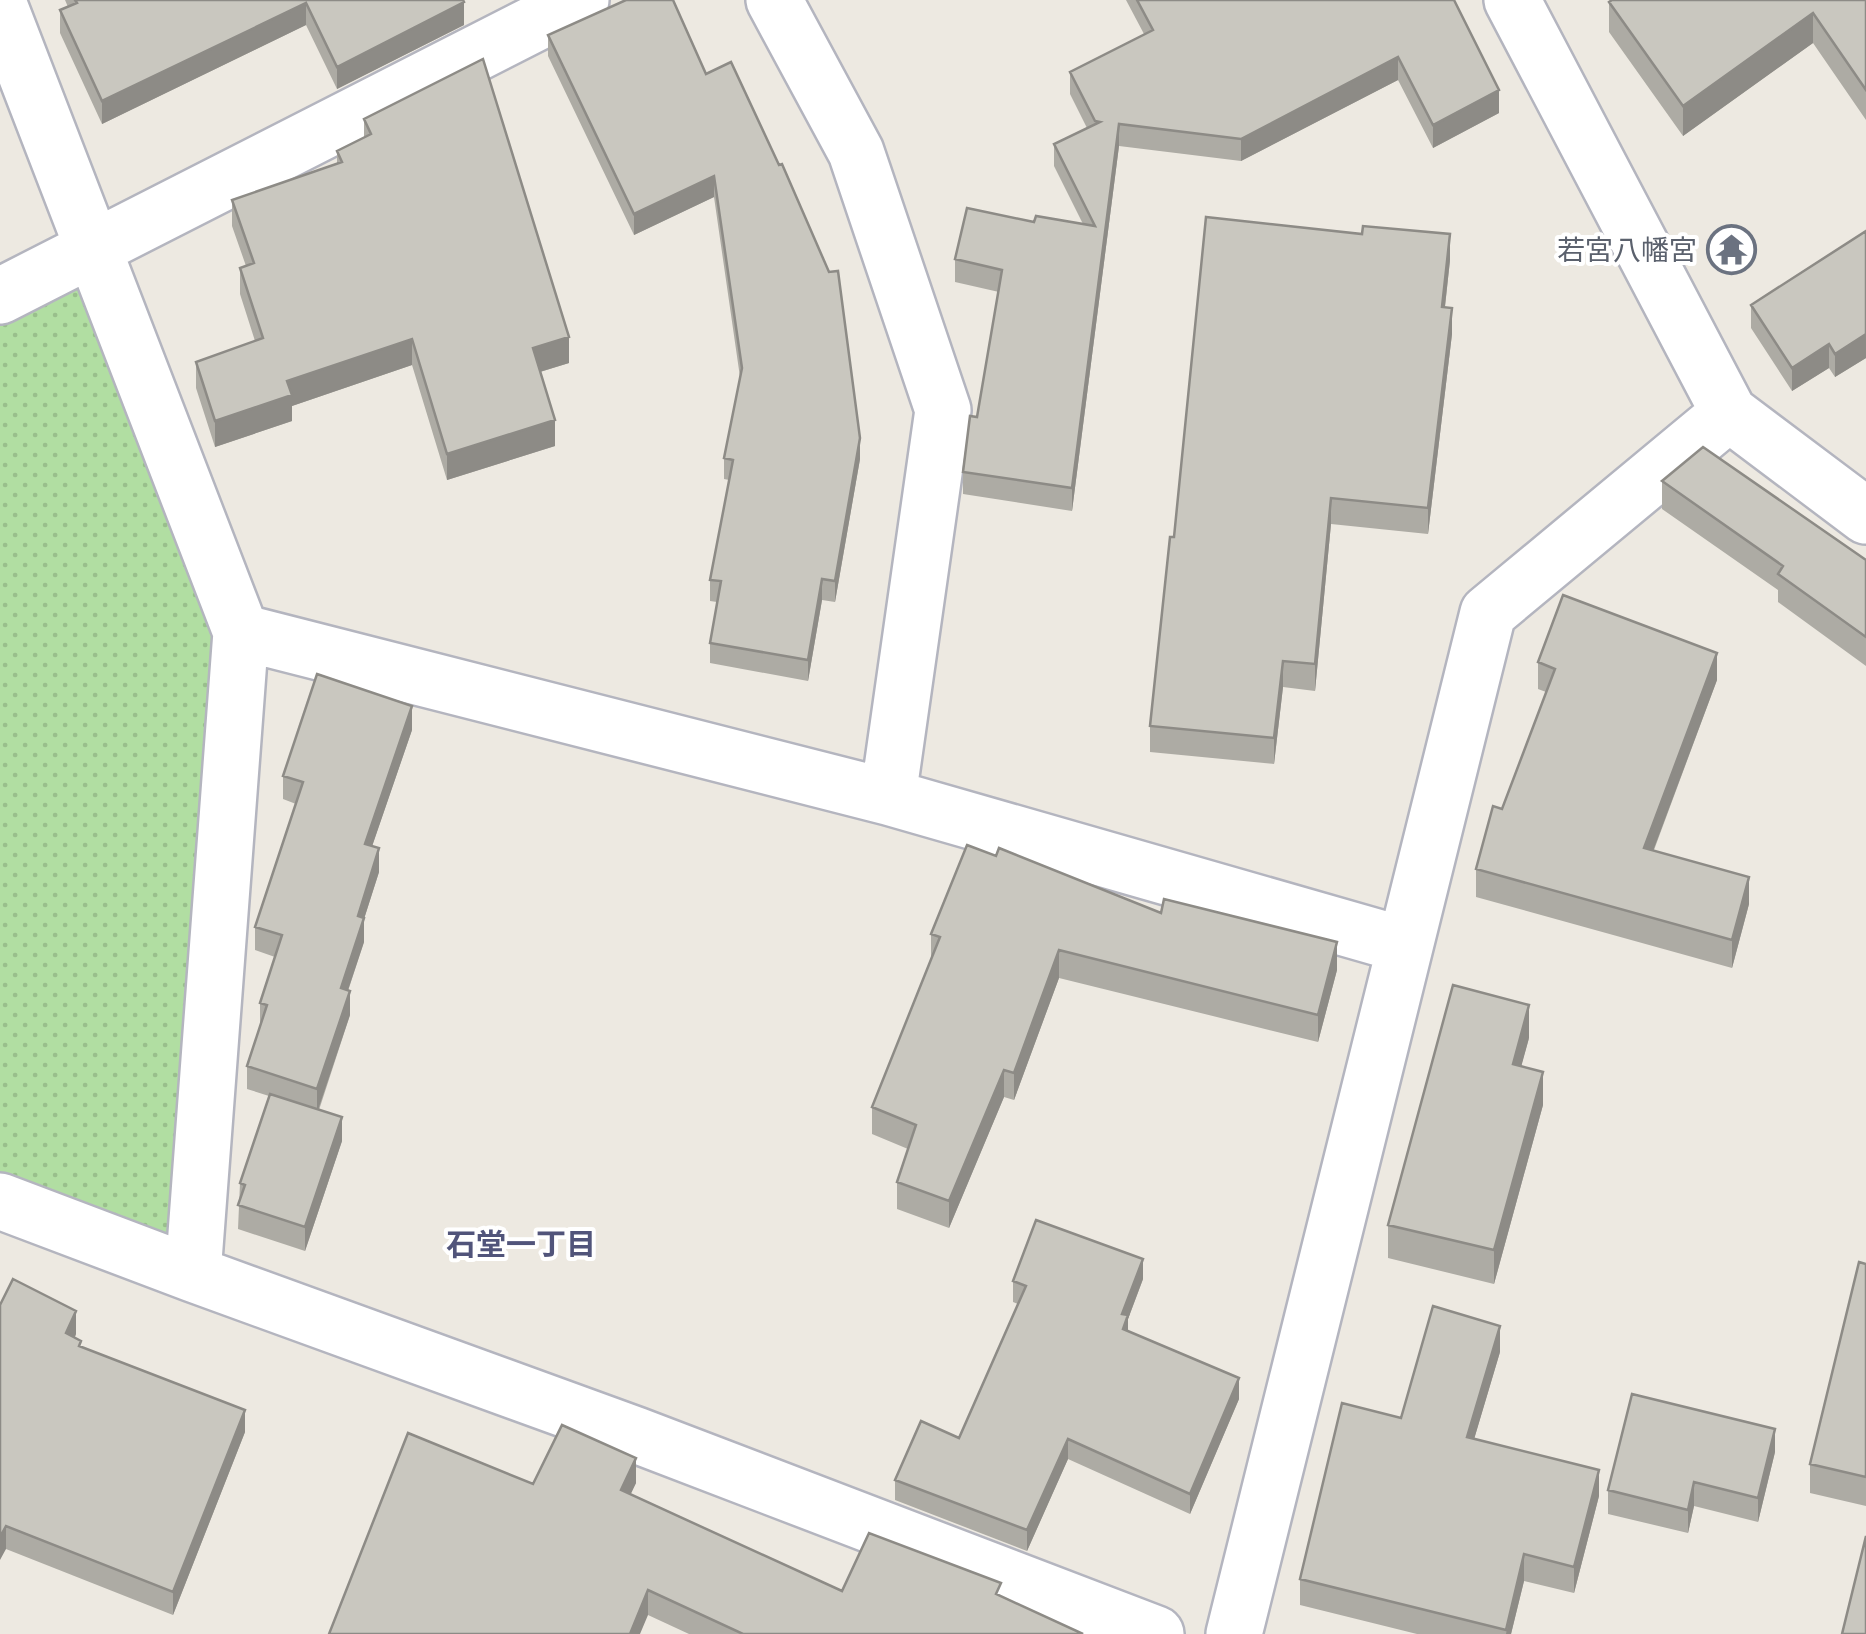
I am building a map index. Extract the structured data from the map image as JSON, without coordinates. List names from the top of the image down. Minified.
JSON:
{"districts":["石堂一丁目"],"places":{"temple":["若宮八幡宮"]}}
